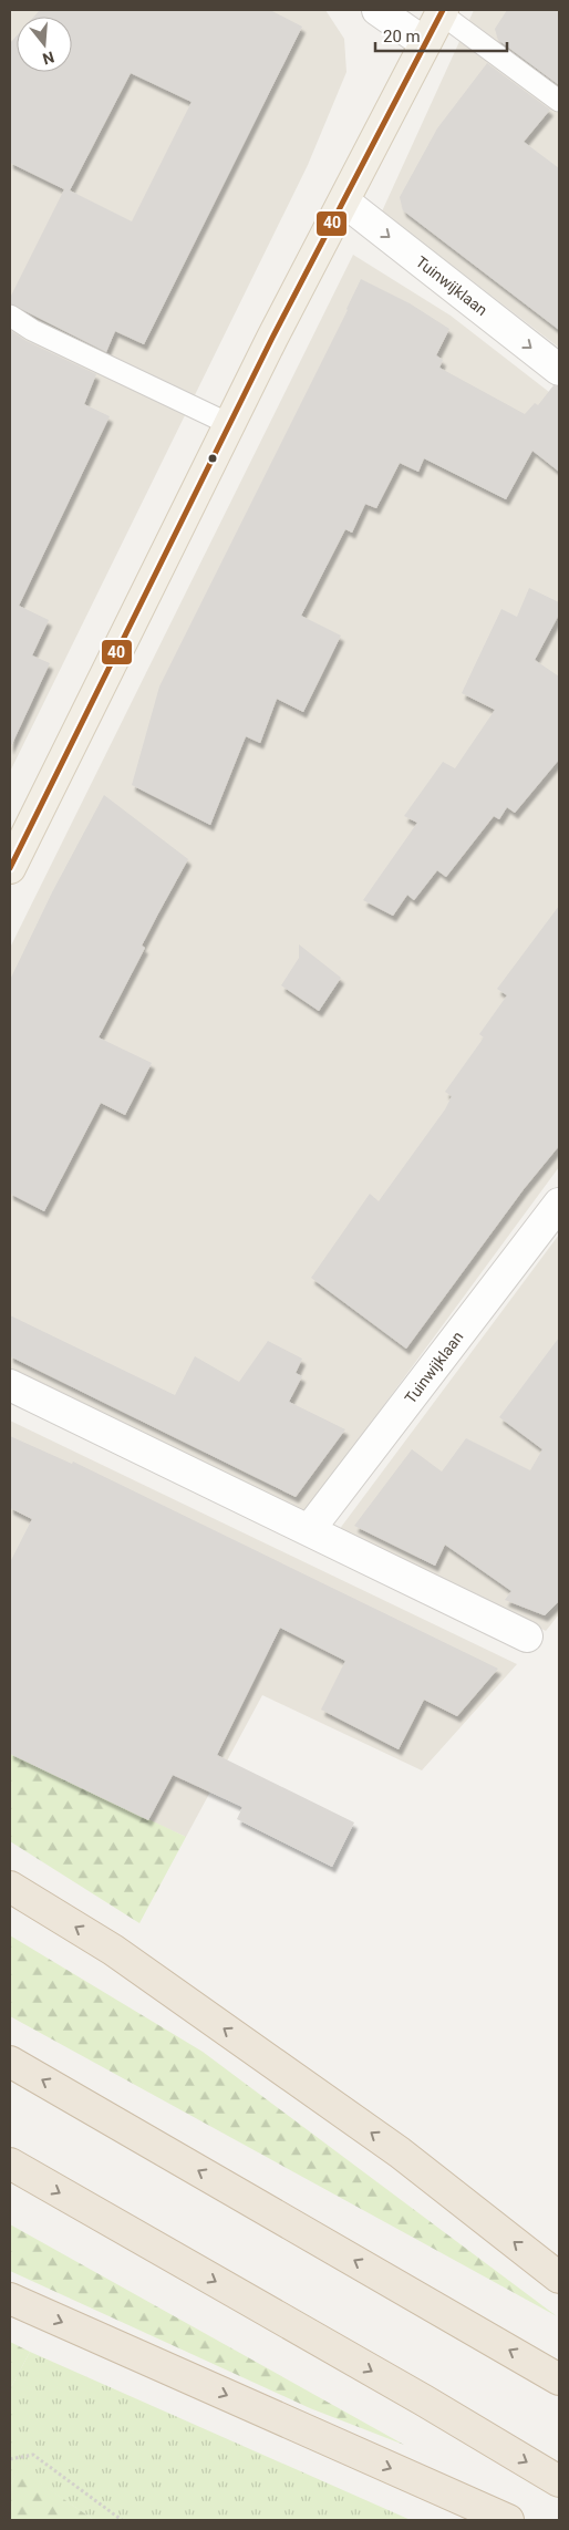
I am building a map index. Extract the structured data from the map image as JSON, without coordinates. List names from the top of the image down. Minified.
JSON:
{"streets":{"street":["Tuinwijklaan"]},"one_way":["Tuinwijklaan"],"lines":["transit line 40"],"scale_bar":"20 m","north":"bottom"}
